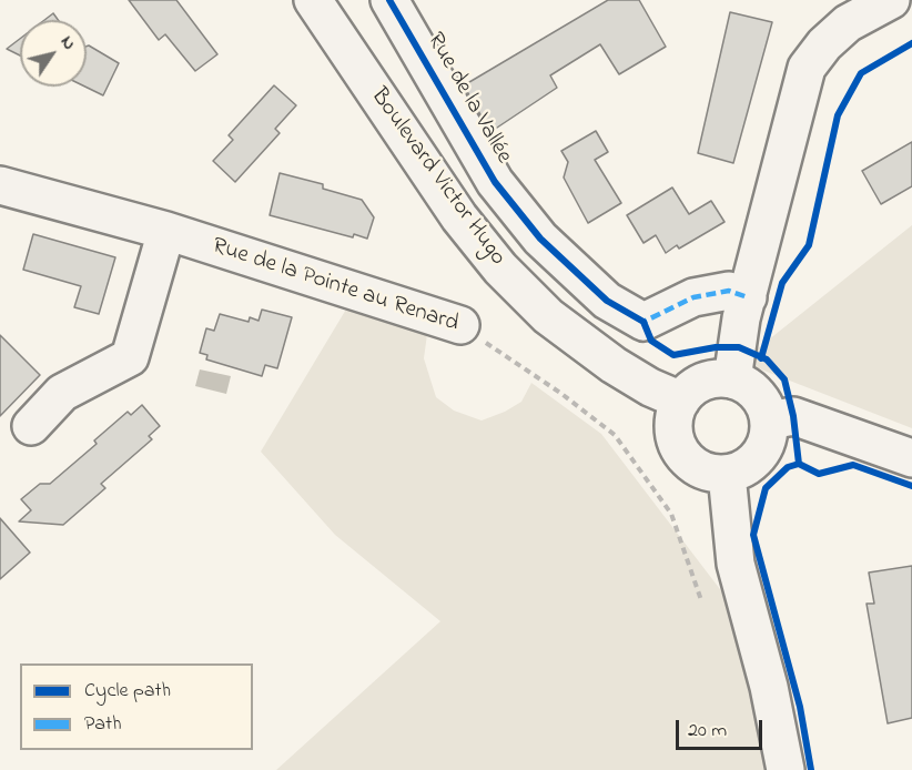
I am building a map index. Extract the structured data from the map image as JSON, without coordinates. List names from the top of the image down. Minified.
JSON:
{"streets":{"street":["Rue de la Vallée","Boulevard Victor Hugo","Rue de la Pointe au Renard"]},"crossings":[["Rue de la Vallée","Boulevard Victor Hugo"]],"legend":["Cycle path","Path"],"scale_bar":"20 m","north":"top right"}
